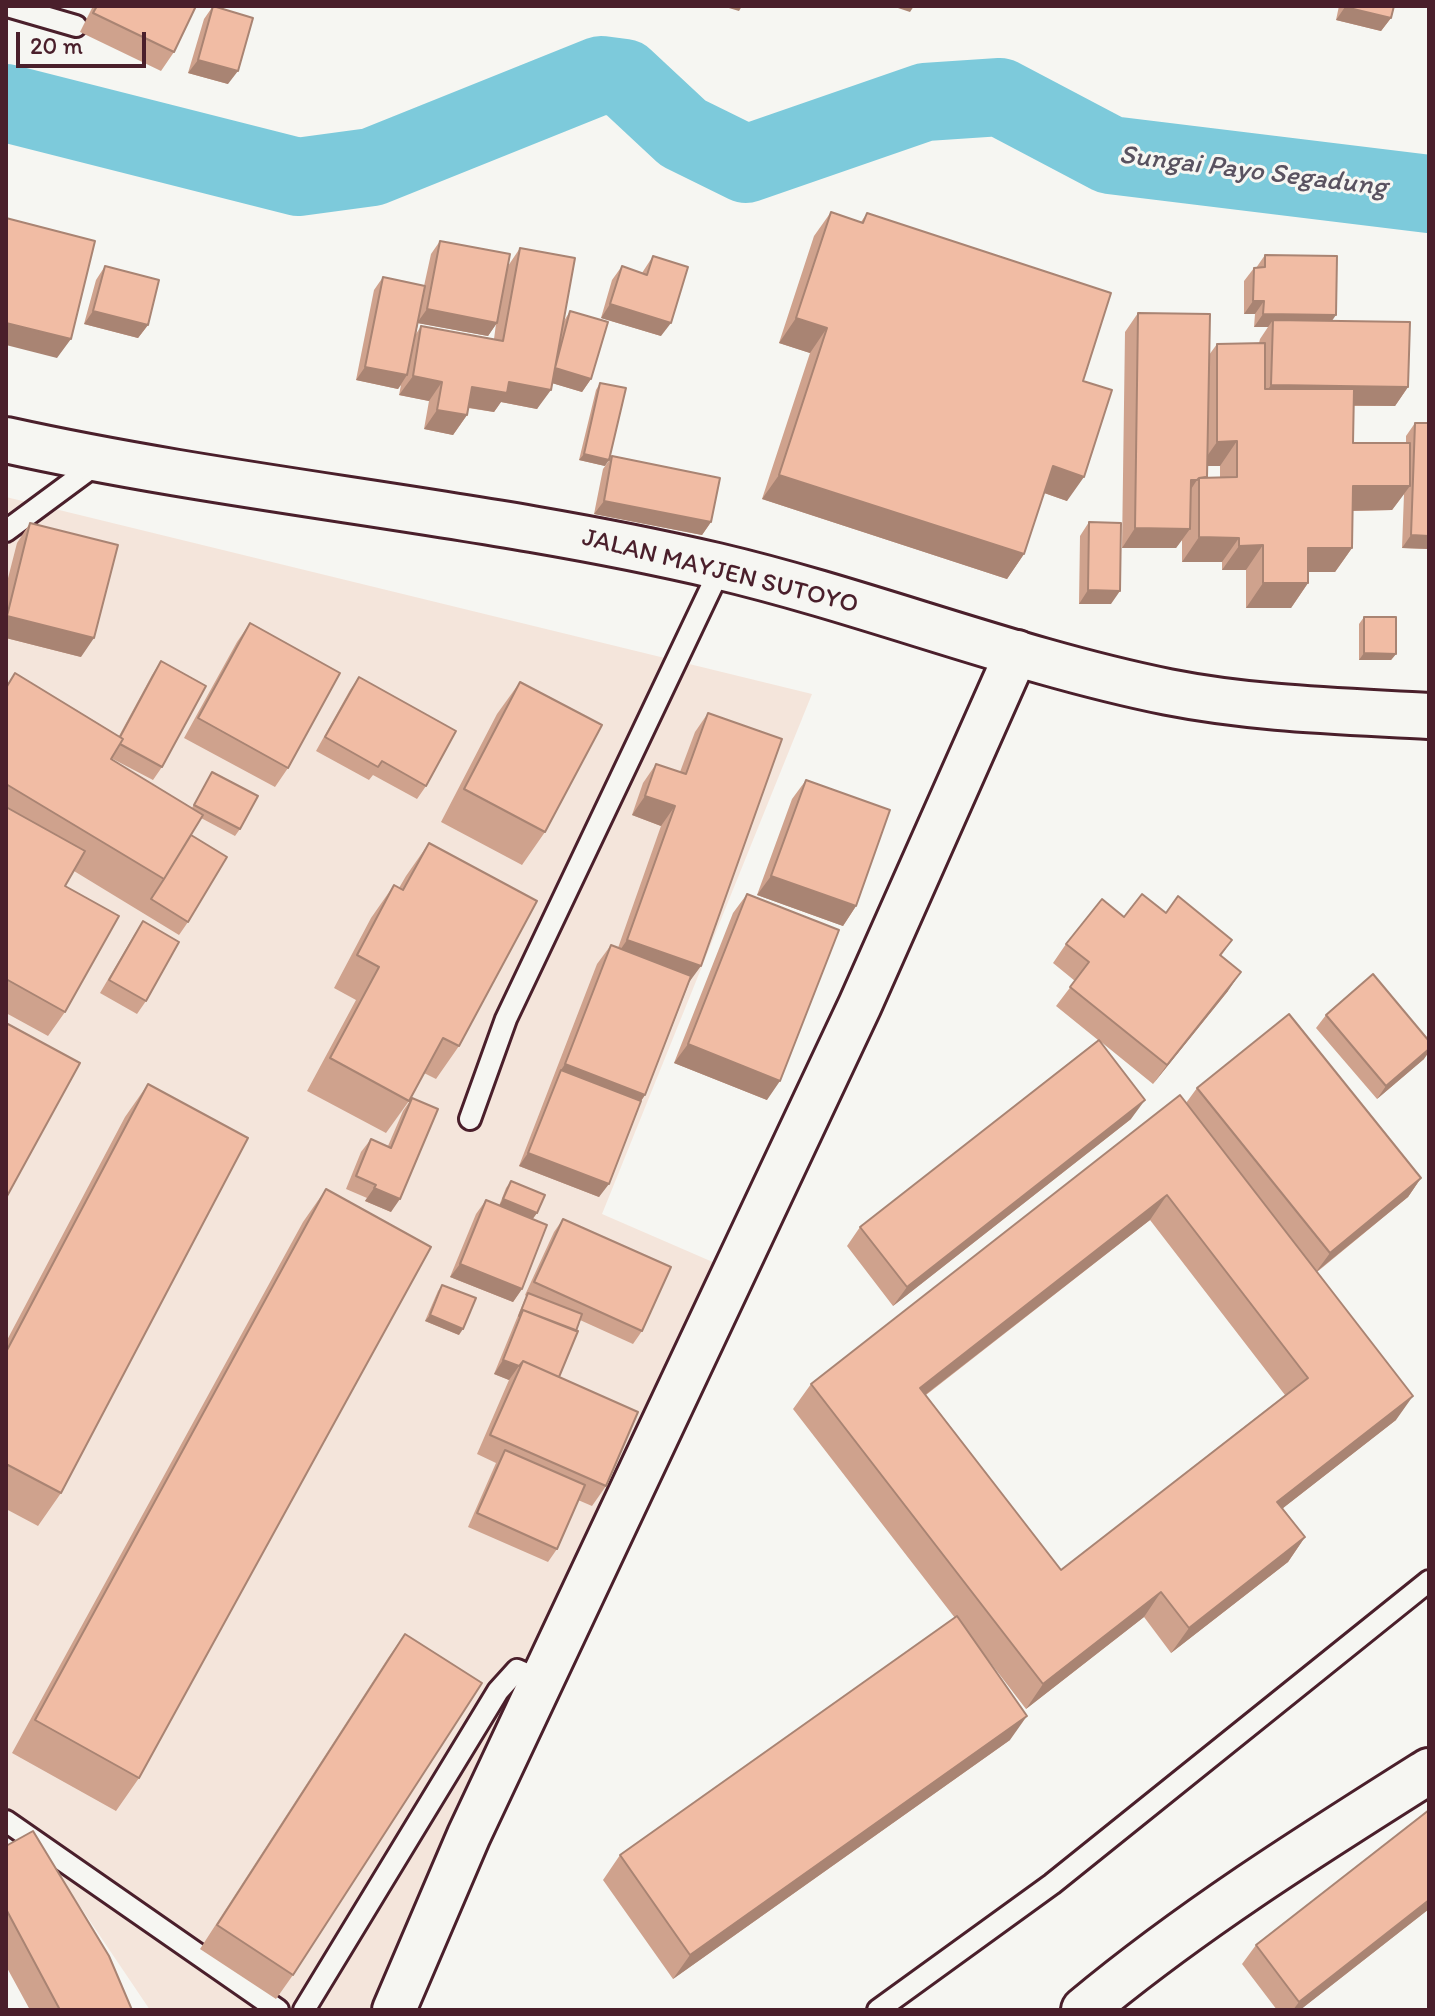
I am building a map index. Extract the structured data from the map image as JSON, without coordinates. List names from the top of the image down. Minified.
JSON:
{"streets":{"street":["JALAN MAYJEN SUTOYO"]},"water":["Sungai Payo Segadung"],"scale_bar":"20 m"}
